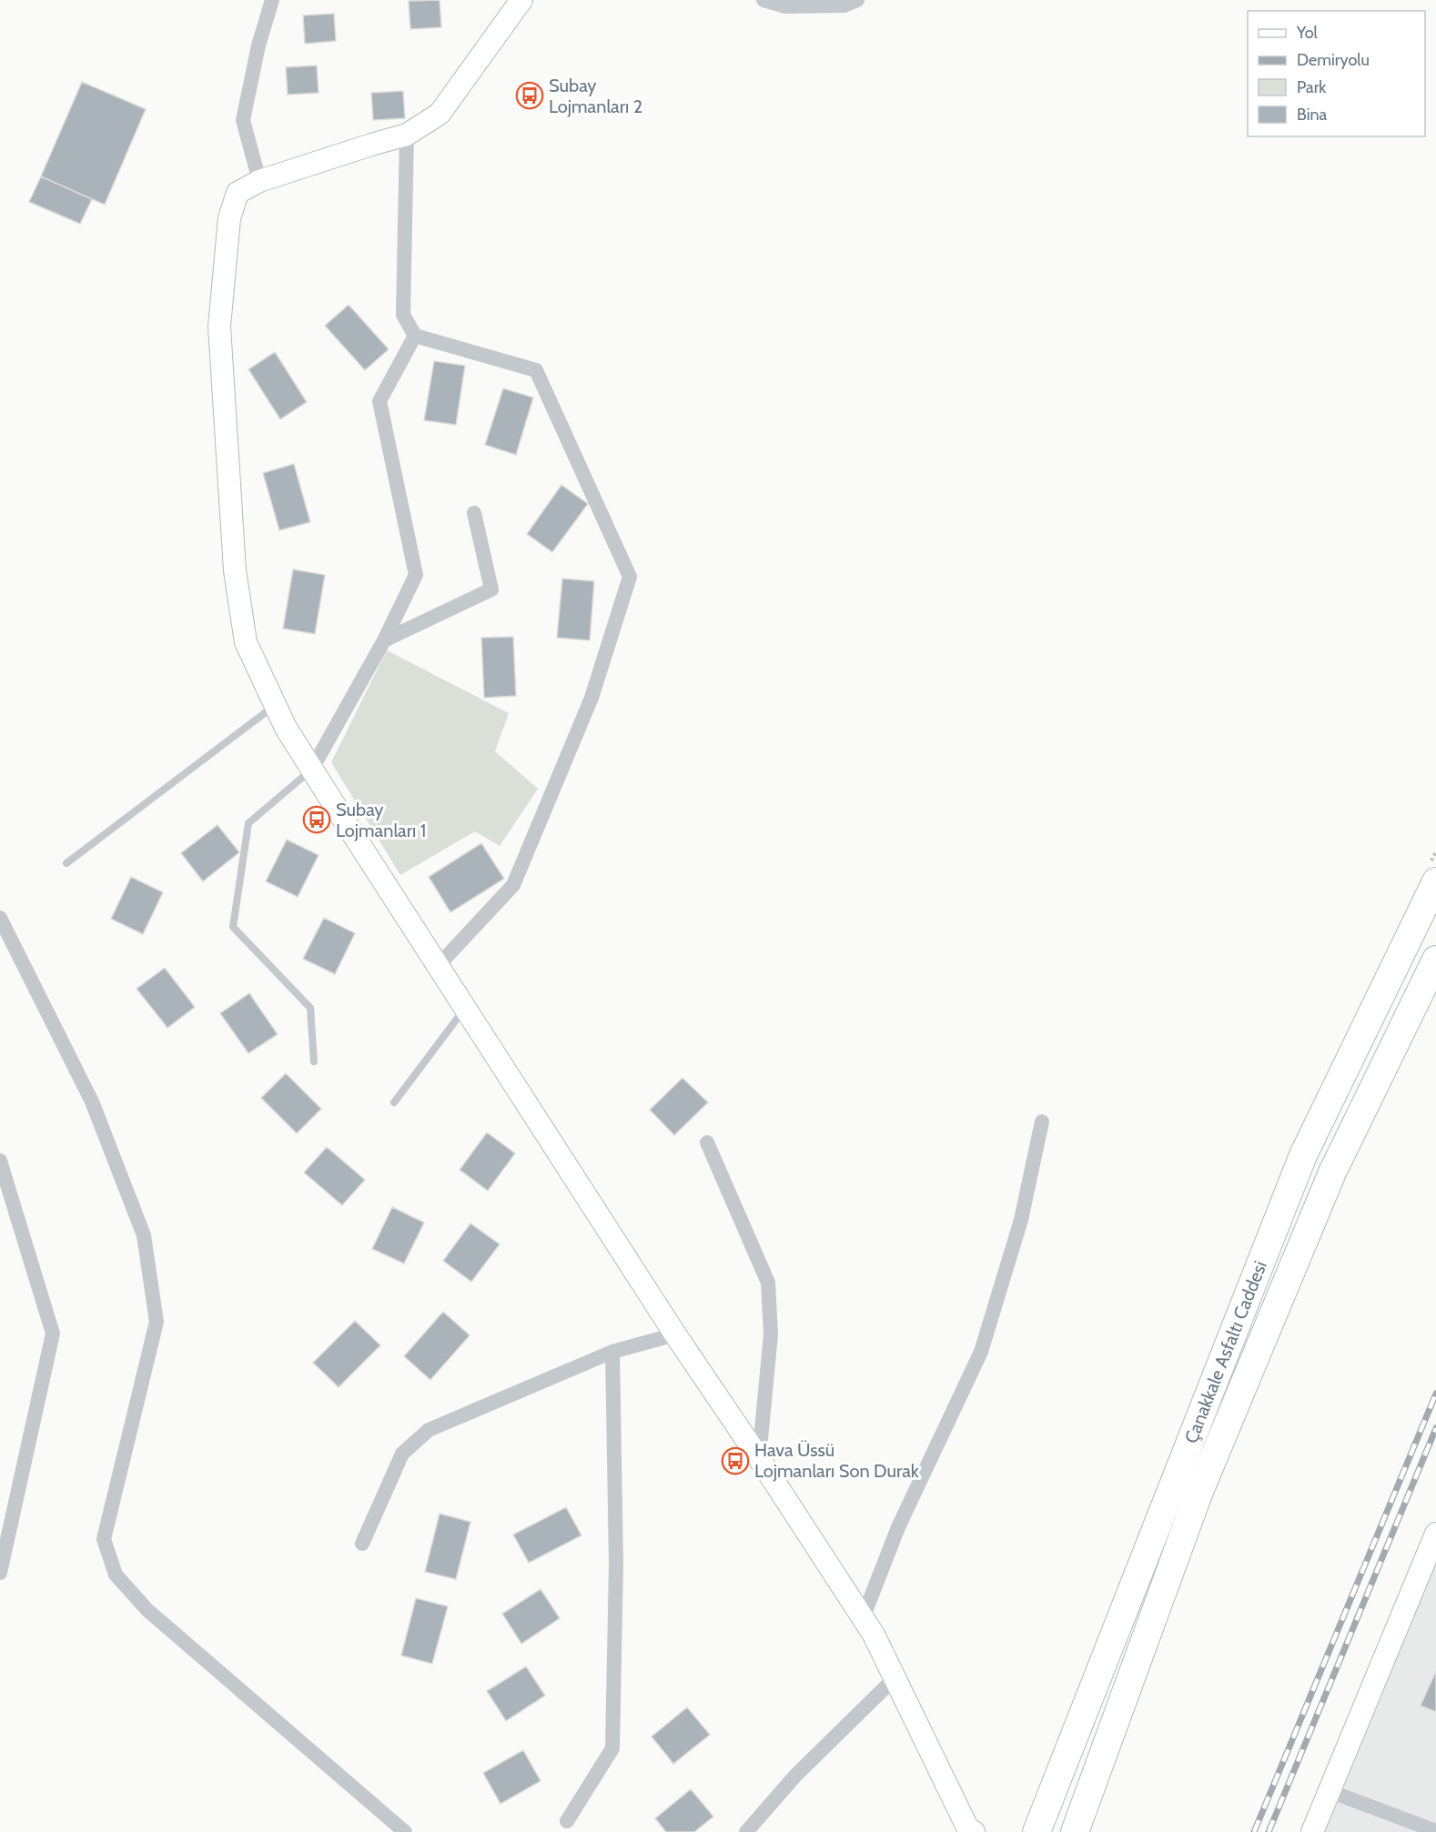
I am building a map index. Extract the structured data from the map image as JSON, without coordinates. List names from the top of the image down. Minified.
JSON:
{"streets":{"highway":["Çanakkale Asfaltı Caddesi"]},"places":{"bus stop":["Subay Lojmanları 2","Subay Lojmanları 1","Hava Üssü Lojmanları Son Durak"]},"legend":["Yol","Demiryolu","Park","Bina"]}
